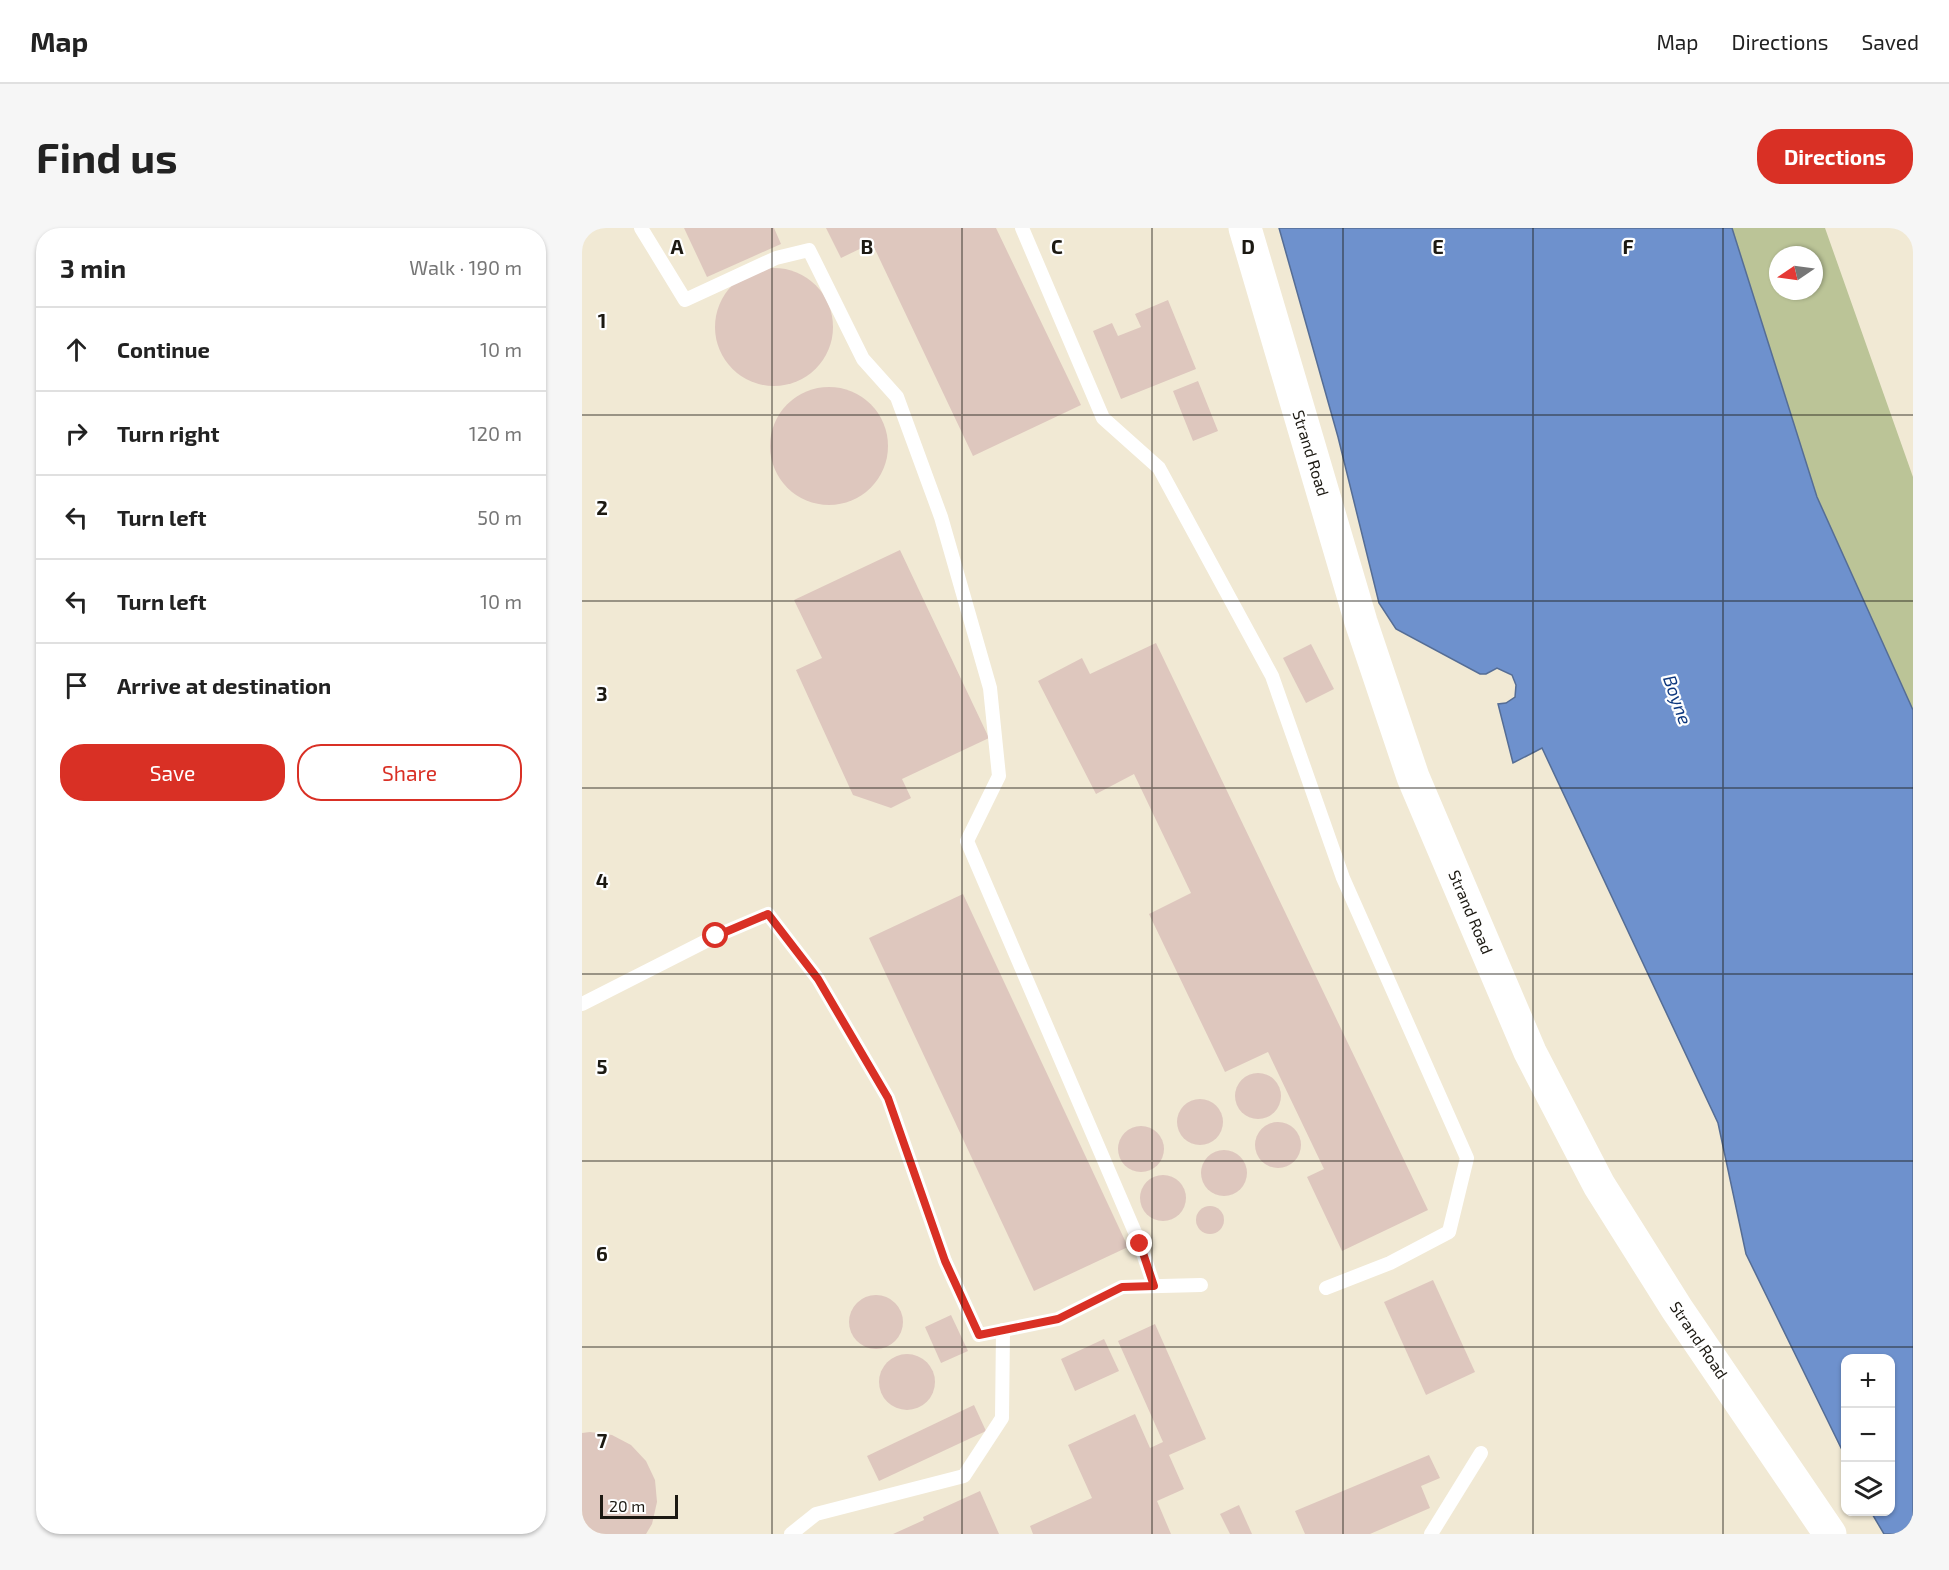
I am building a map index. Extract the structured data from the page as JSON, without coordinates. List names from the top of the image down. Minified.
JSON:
{"streets":{"main road":["Strand Road"]},"water":["Boyne"],"scale_bar":"20 m","north":"left","page":{"header":"Map","nav":["Map","Directions","Saved"],"buttons":["Directions",["Save","Share"]],"title":"Find us","heading":["3 min","Walk · 190 m"],"list":[["Continue","10 m"],["Turn right","120 m"],["Turn left","50 m"],["Turn left","10 m"],"Arrive at destination"],"map_buttons":["+","−"],"scale":"20 m"},"grid":{"columns":["A","B","C","D","E","F"],"rows":["1","2","3","4","5","6","7"]}}
